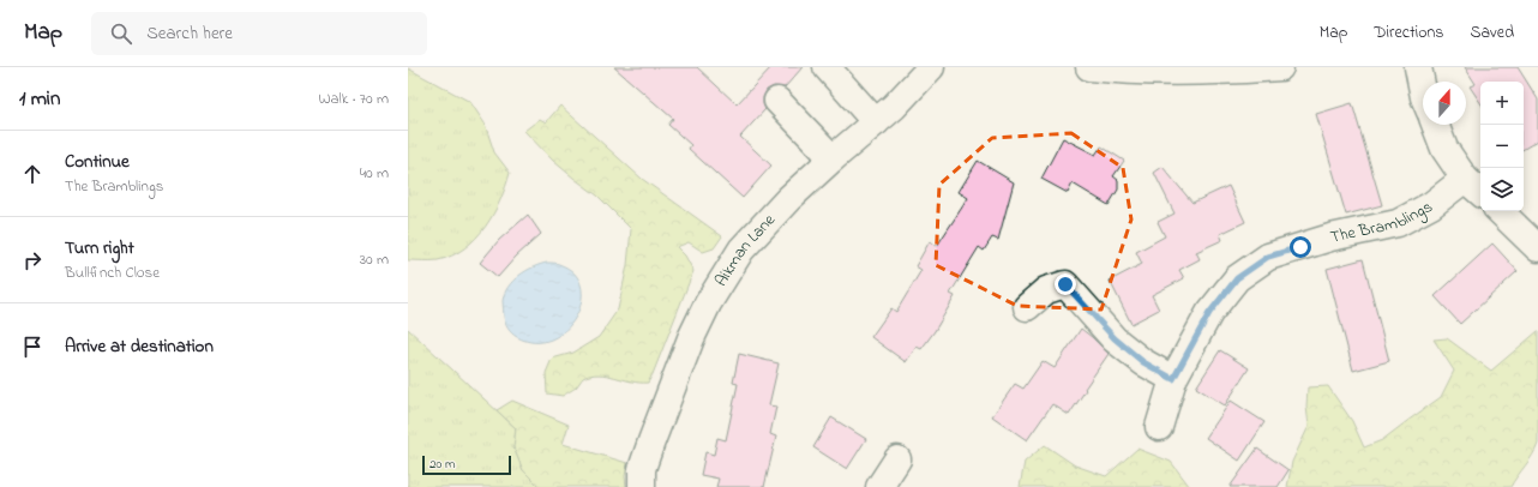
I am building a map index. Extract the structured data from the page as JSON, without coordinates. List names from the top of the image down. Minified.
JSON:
{"streets":{"street":["The Bramblings","Aikman Lane"]},"scale_bar":"20 m","north":"top","page":{"header":"Map","search":"Search here","nav":["Map","Directions","Saved"],"heading":["1 min","Walk · 70 m"],"map_buttons":["+","−"],"list":[["Continue","The Bramblings","40 m"],["Turn right","Bullfinch Close","30 m"],"Arrive at destination"],"scale":"20 m"}}
